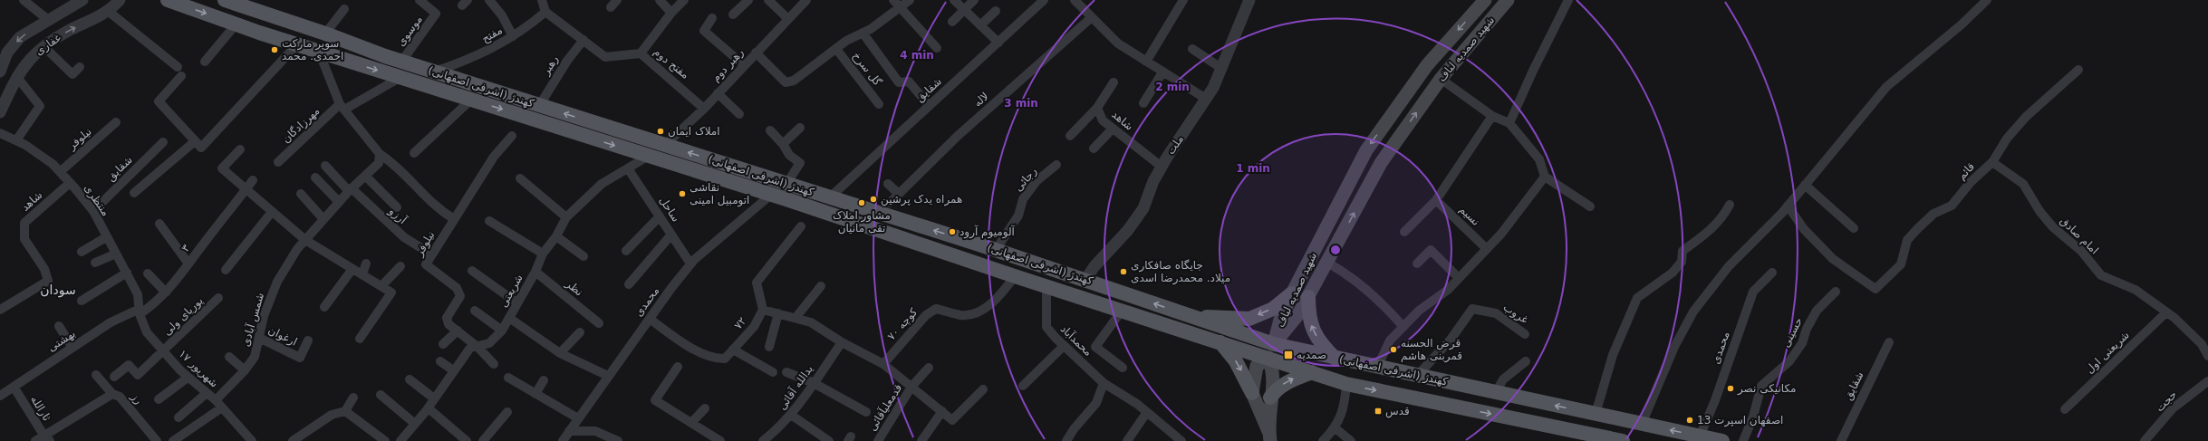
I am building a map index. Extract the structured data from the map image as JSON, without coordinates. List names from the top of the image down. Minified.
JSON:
{"streets":{"main road":["شهید صمدیه لباف","کهندژ (اشرفی اصفهانی)"],"street":["موسوی","مفتح","غفاری","مفتح دوم","رهبر","رهبر دوم","گل سرخ","شقایق","لاله","شاهد","مهرزادگان","نیلوفر","ملت","قائم","رجائی","منتظری","ساحل","آرزو","نسیم","امام صادق","۳","نظر","شریعتی","محمدی","غروب","پوریای ولی","شمس آبادی","۷۲","کوچه ۷۰","حسینی","ارغوان","بهشتی","محمدآباد","شریعتی اول","۱۷ شهریور","یدالله آقائی","رز","حجت","قدمعلیآقائی","ثارالله"]},"crossings":[["موسوی","کهندژ (اشرفی اصفهانی)"],["مفتح","مفتح دوم"],["مفتح","کهندژ (اشرفی اصفهانی)"],["شهید صمدیه لباف","کهندژ (اشرفی اصفهانی)"],["مفتح دوم","رهبر"],["مفتح دوم","رهبر دوم"],["رهبر","کهندژ (اشرفی اصفهانی)"],["رهبر دوم","کهندژ (اشرفی اصفهانی)"],["کهندژ (اشرفی اصفهانی)","شقایق"],["کهندژ (اشرفی اصفهانی)","ملت"],["کهندژ (اشرفی اصفهانی)","رجائی"],["کهندژ (اشرفی اصفهانی)","شریعتی"],["کهندژ (اشرفی اصفهانی)","محمدی"],["کهندژ (اشرفی اصفهانی)","غروب"],["کهندژ (اشرفی اصفهانی)","کوچه ۷۰"],["کهندژ (اشرفی اصفهانی)","محمدآباد"],["شقایق","منتظری"],["شاهد","ملت"],["شاهد","منتظری"],["نیلوفر","منتظری"],["نیلوفر","آرزو"],["نیلوفر","شریعتی"],["قائم","امام صادق"],["منتظری","۳"],["منتظری","بهشتی"],["منتظری","۱۷ شهریور"],["ساحل","شریعتی"],["ساحل","محمدی"],["آرزو","شمس آبادی"],["امام صادق","شریعتی اول"],["۳","بهشتی"],["۳","۱۷ شهریور"],["نظر","شریعتی"],["محمدی","۷۲"],["پوریای ولی","۱۷ شهریور"],["شمس آبادی","ارغوان"],["شمس آبادی","۱۷ شهریور"],["بهشتی","۱۷ شهریور"],["بهشتی","ثارالله"]],"districts":["سودان"],"places":{"other":["سوپر مارکت احمدی. محمد","املاک ایمان","نقاشی اتومبیل امینی","همراه یدک پرشین","مشاور املاک تقی مانیان","آلومیوم آرود","جایگاه صافکاری میلاد. محمدرضا اسدی","قرض الحسنه قمربنی هاشم","مکانیکی نصر","اصفهان اسپرت 13"],"transit":["صمدیه","قدس"]},"rings":["4 min","2 min","3 min","1 min"]}
